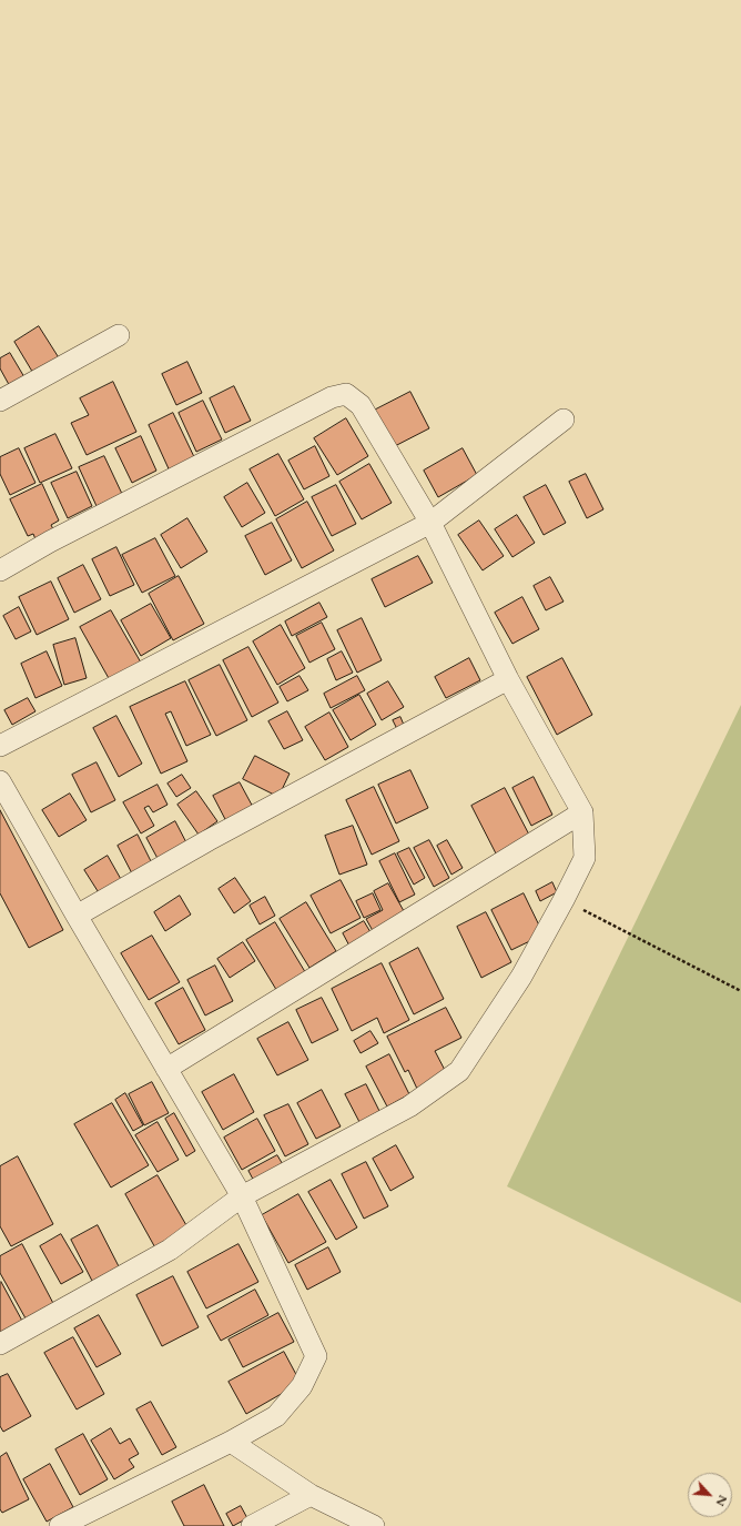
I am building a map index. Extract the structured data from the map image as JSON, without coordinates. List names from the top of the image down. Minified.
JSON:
{"north":"bottom right"}
